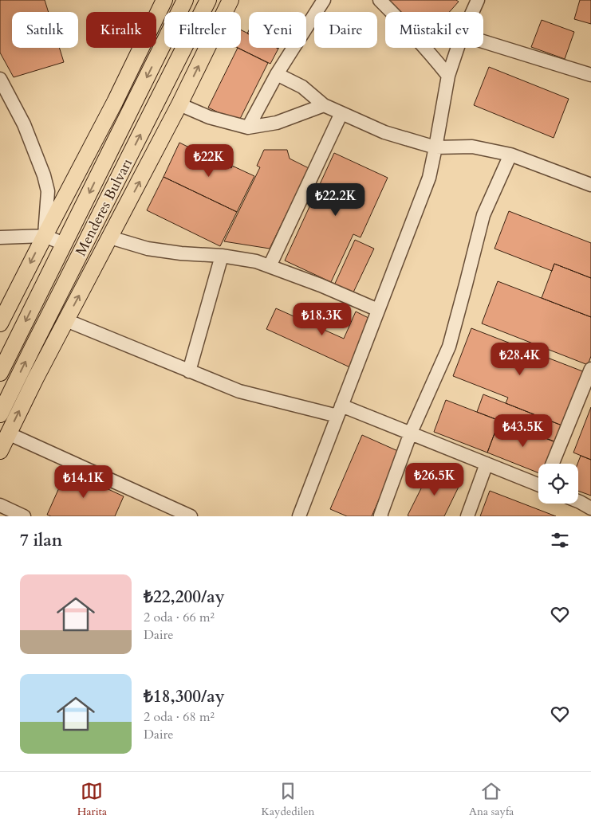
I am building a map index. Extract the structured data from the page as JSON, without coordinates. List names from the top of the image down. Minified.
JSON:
{"streets":{"main road":["Menderes Bulvarı"]},"page":{"chip":["Satılık","Kiralık","Filtreler","Yeni","Daire","Müstakil ev"],"price":["₺22K","₺22.2K","₺18.3K","₺28.4K","₺43.5K","₺26.5K","₺14.1K"],"heading":"7 ilan","list":[{"name":"₺22,200/ay","note":"2 oda · 66 m² · Daire"},{"name":"₺18,300/ay","note":"2 oda · 68 m² · Daire"}],"tabs":["Harita","Kaydedilen","Ana sayfa"]}}
